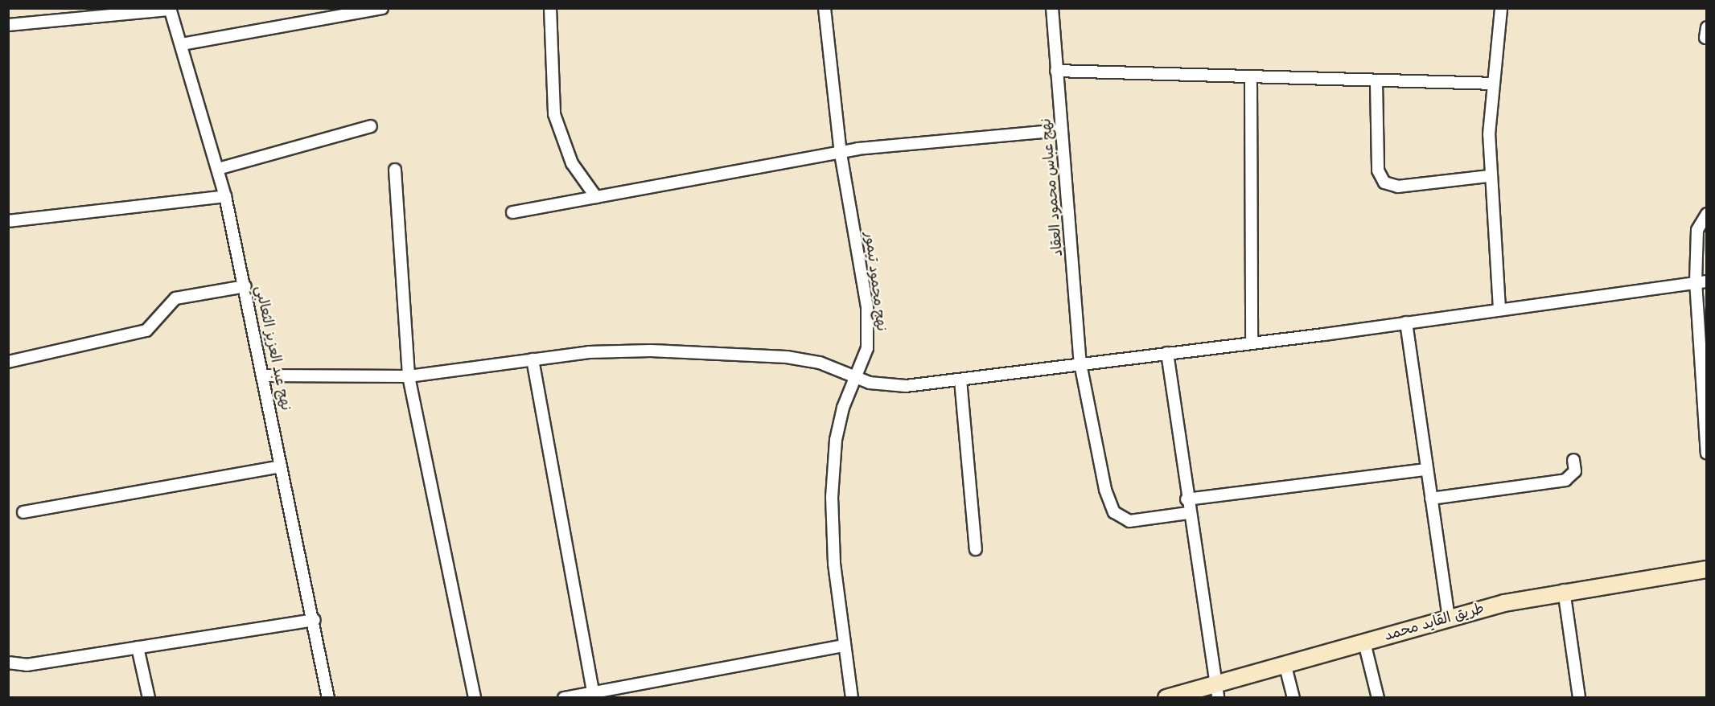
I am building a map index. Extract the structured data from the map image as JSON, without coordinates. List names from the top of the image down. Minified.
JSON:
{"streets":{"main road":["طريق القايد محمد"],"street":["نهج عباس محمود العقاد","نهج محمود تيمور","نهج عبد العزيز الثعالبي"]}}
